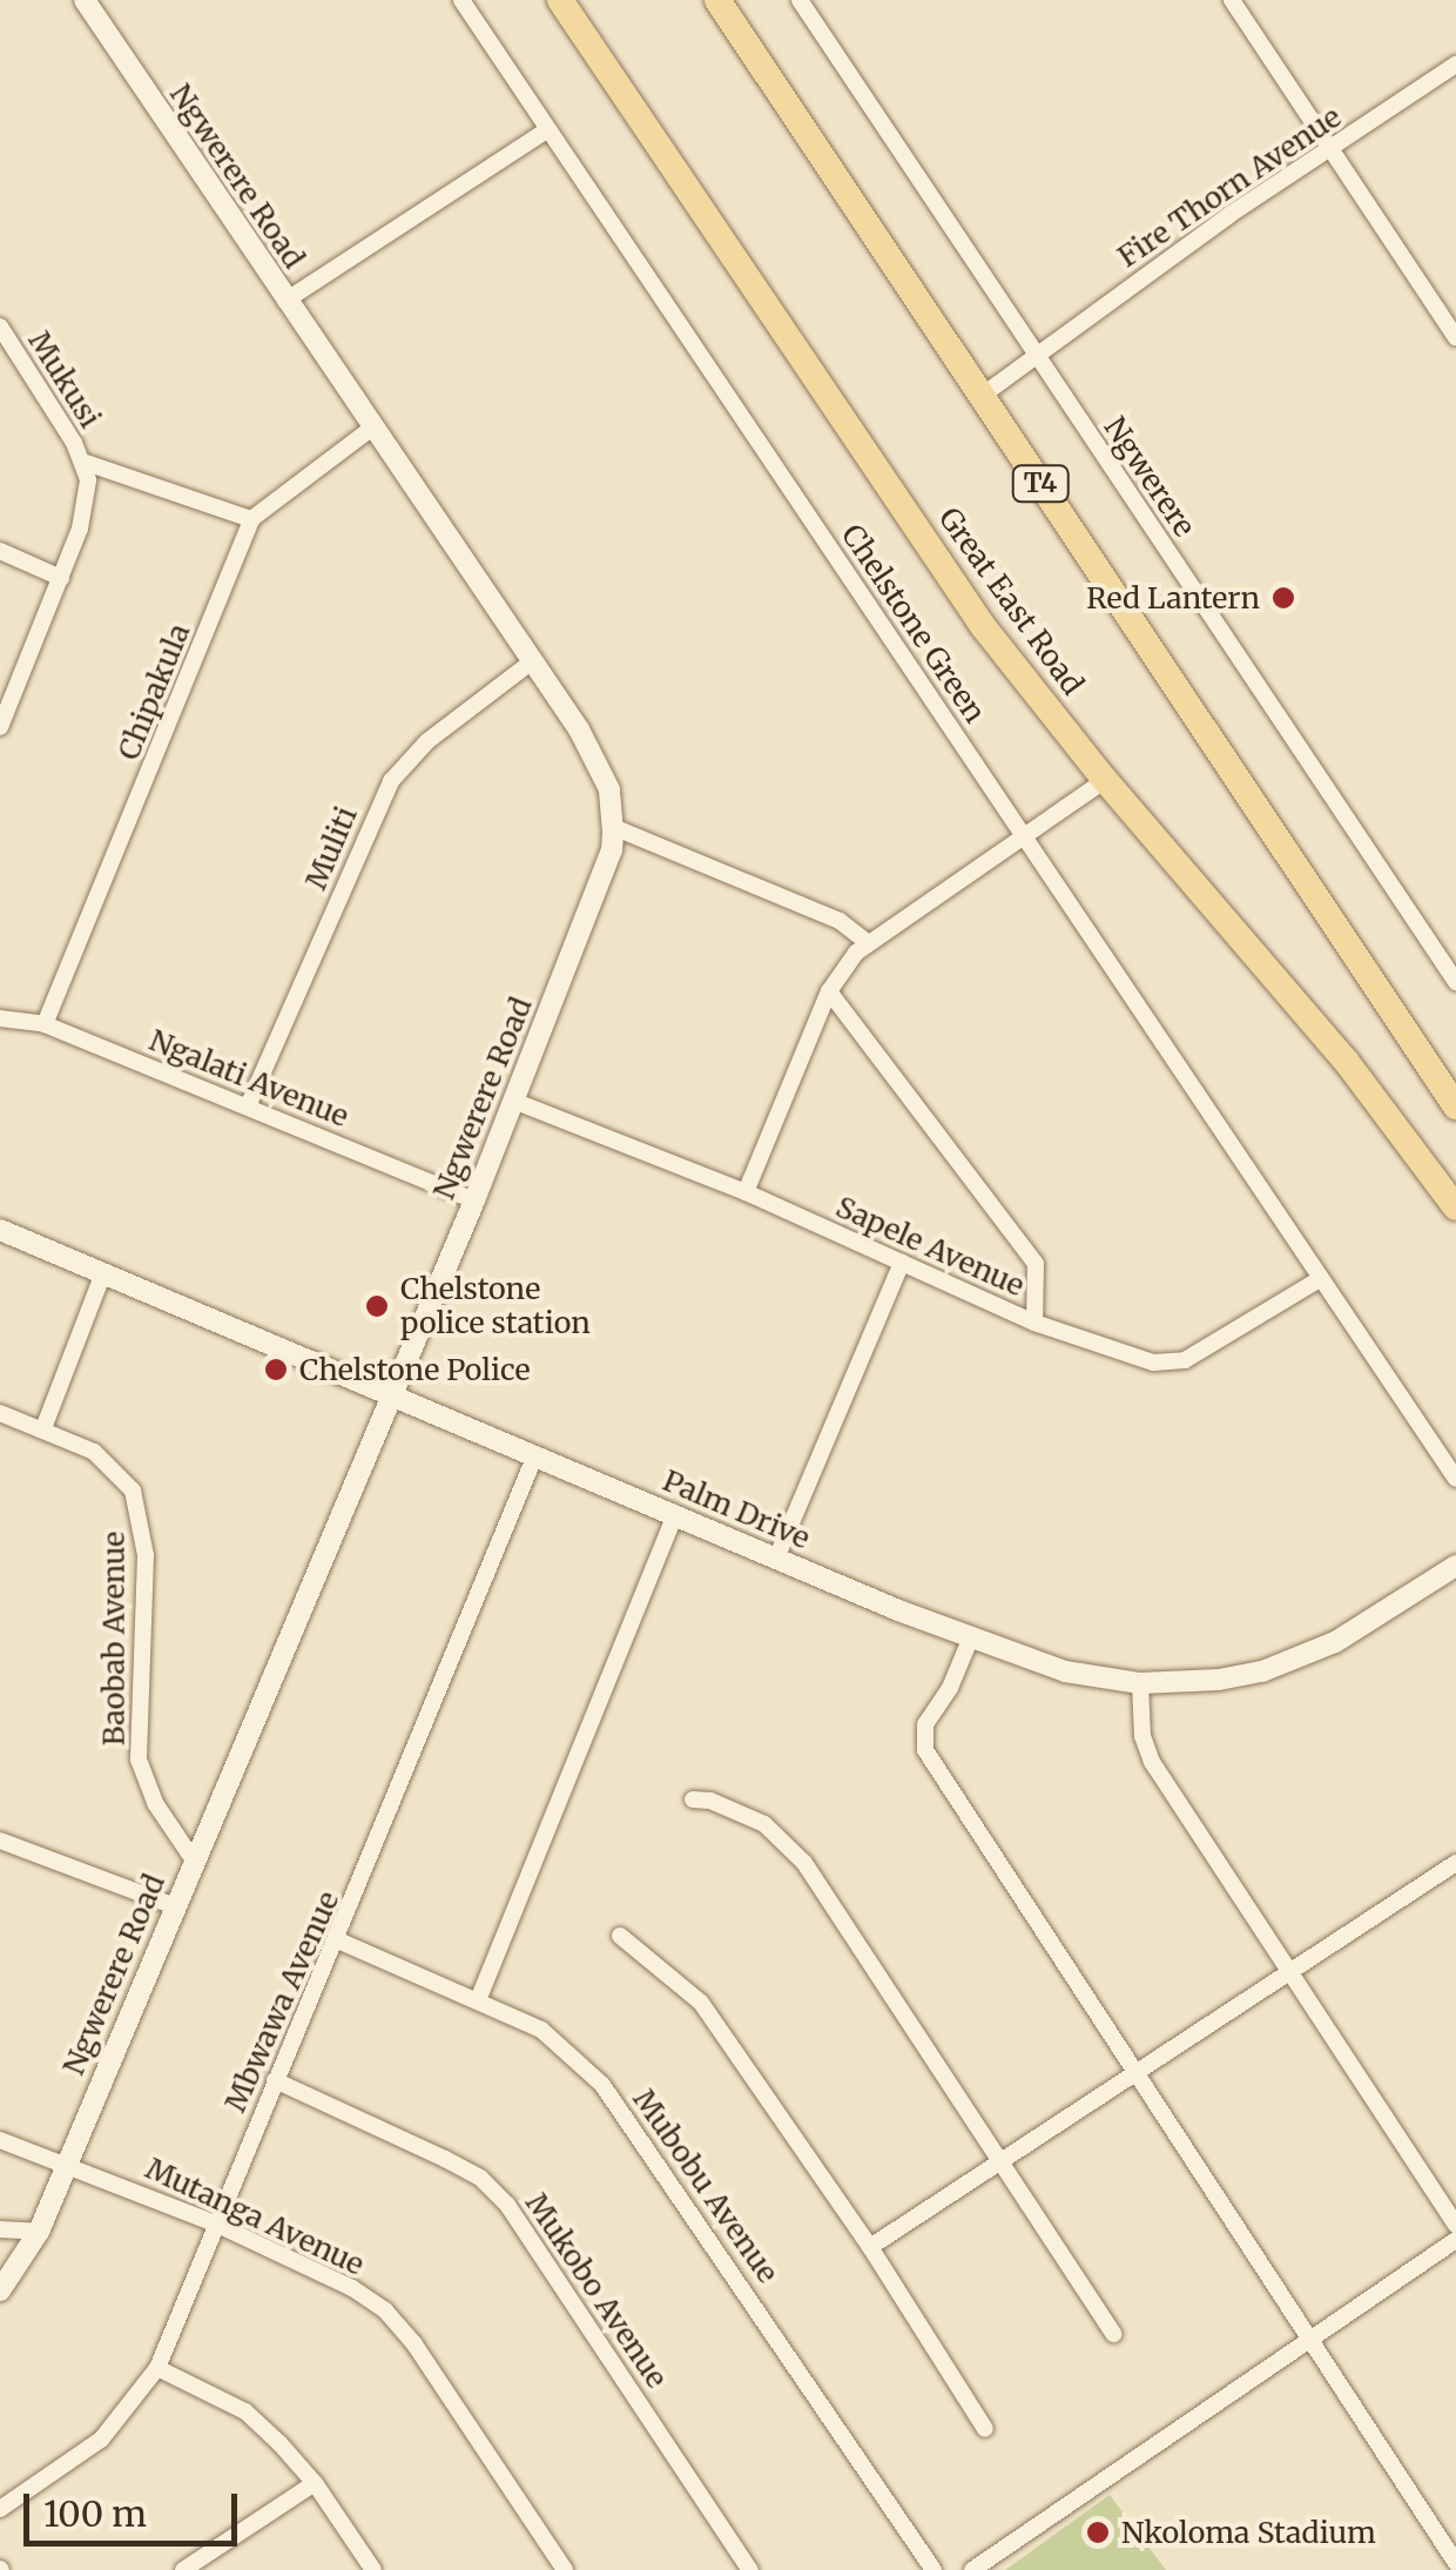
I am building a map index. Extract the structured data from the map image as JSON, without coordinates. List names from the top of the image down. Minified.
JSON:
{"streets":{"main road":["T4","Great East Road"],"street":["Ngwerere Road","Fire Thorn Avenue","Mukusi","Ngwerere","Chelstone Green","Chipakula","Muliti","Ngalati Avenue","Sapele Avenue","Palm Drive","Baobab Avenue","Mbwawa Avenue","Mubobu Avenue","Mutanga Avenue","Mukobo Avenue"]},"crossings":[["Ngwerere Road","Muliti"],["Ngwerere Road","Ngalati Avenue"],["Ngwerere Road","Sapele Avenue"],["Ngwerere Road","Palm Drive"],["Ngwerere Road","Baobab Avenue"],["Ngwerere Road","Mutanga Avenue"],["Fire Thorn Avenue","Ngwerere"],["Fire Thorn Avenue","T4"],["Chelstone Green","Sapele Avenue"],["Chipakula","Ngalati Avenue"],["Muliti","Ngalati Avenue"],["Palm Drive","Mbwawa Avenue"],["Mbwawa Avenue","Mubobu Avenue"],["Mbwawa Avenue","Mutanga Avenue"],["Mbwawa Avenue","Mukobo Avenue"]],"places":["Red Lantern","Chelstone police station","Chelstone Police","Nkoloma Stadium"],"scale_bar":"100 m"}
